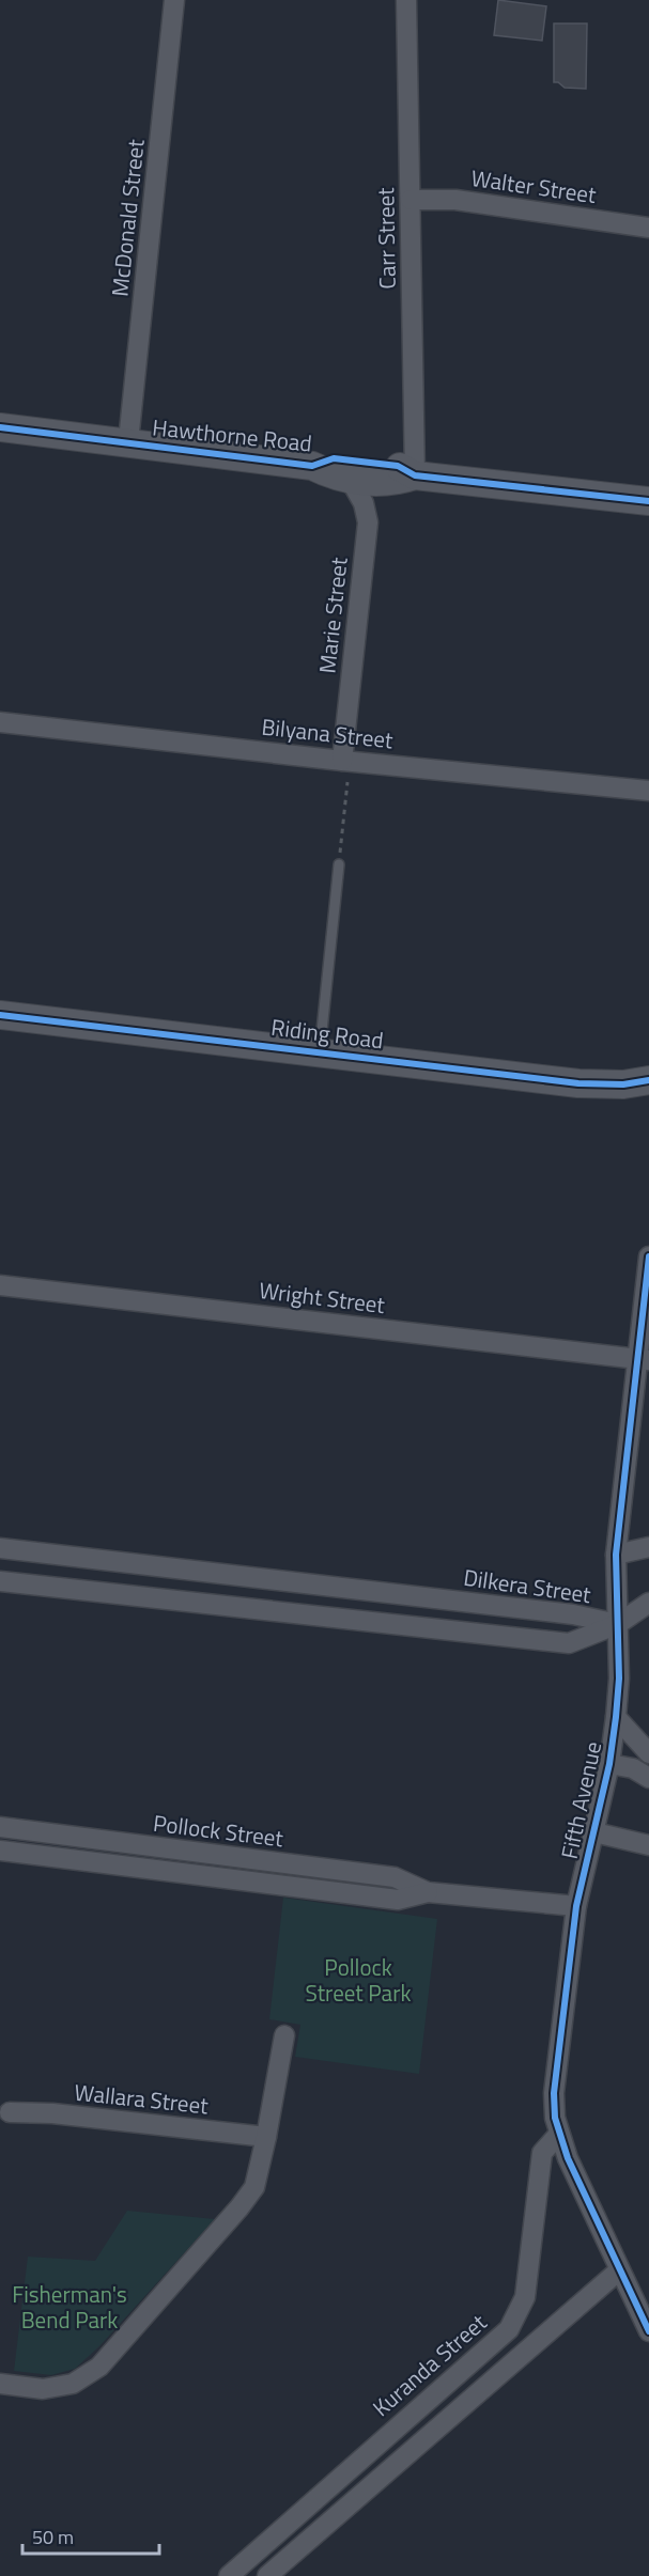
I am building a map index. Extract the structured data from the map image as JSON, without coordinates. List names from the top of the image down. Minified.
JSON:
{"streets":{"street":["Walter Street","McDonald Street","Carr Street","Hawthorne Road","Marie Street","Bilyana Street","Riding Road","Wright Street","Dilkera Street","Fifth Avenue","Pollock Street","Wallara Street","Kuranda Street"]},"crossings":[["Walter Street","Carr Street"],["McDonald Street","Hawthorne Road"],["Carr Street","Hawthorne Road"],["Hawthorne Road","Marie Street"],["Marie Street","Bilyana Street"],["Wright Street","Fifth Avenue"],["Dilkera Street","Fifth Avenue"],["Fifth Avenue","Pollock Street"],["Fifth Avenue","Kuranda Street"]],"parks":["Pollock Street Park","Fisherman's Bend Park"],"scale_bar":"50 m"}
